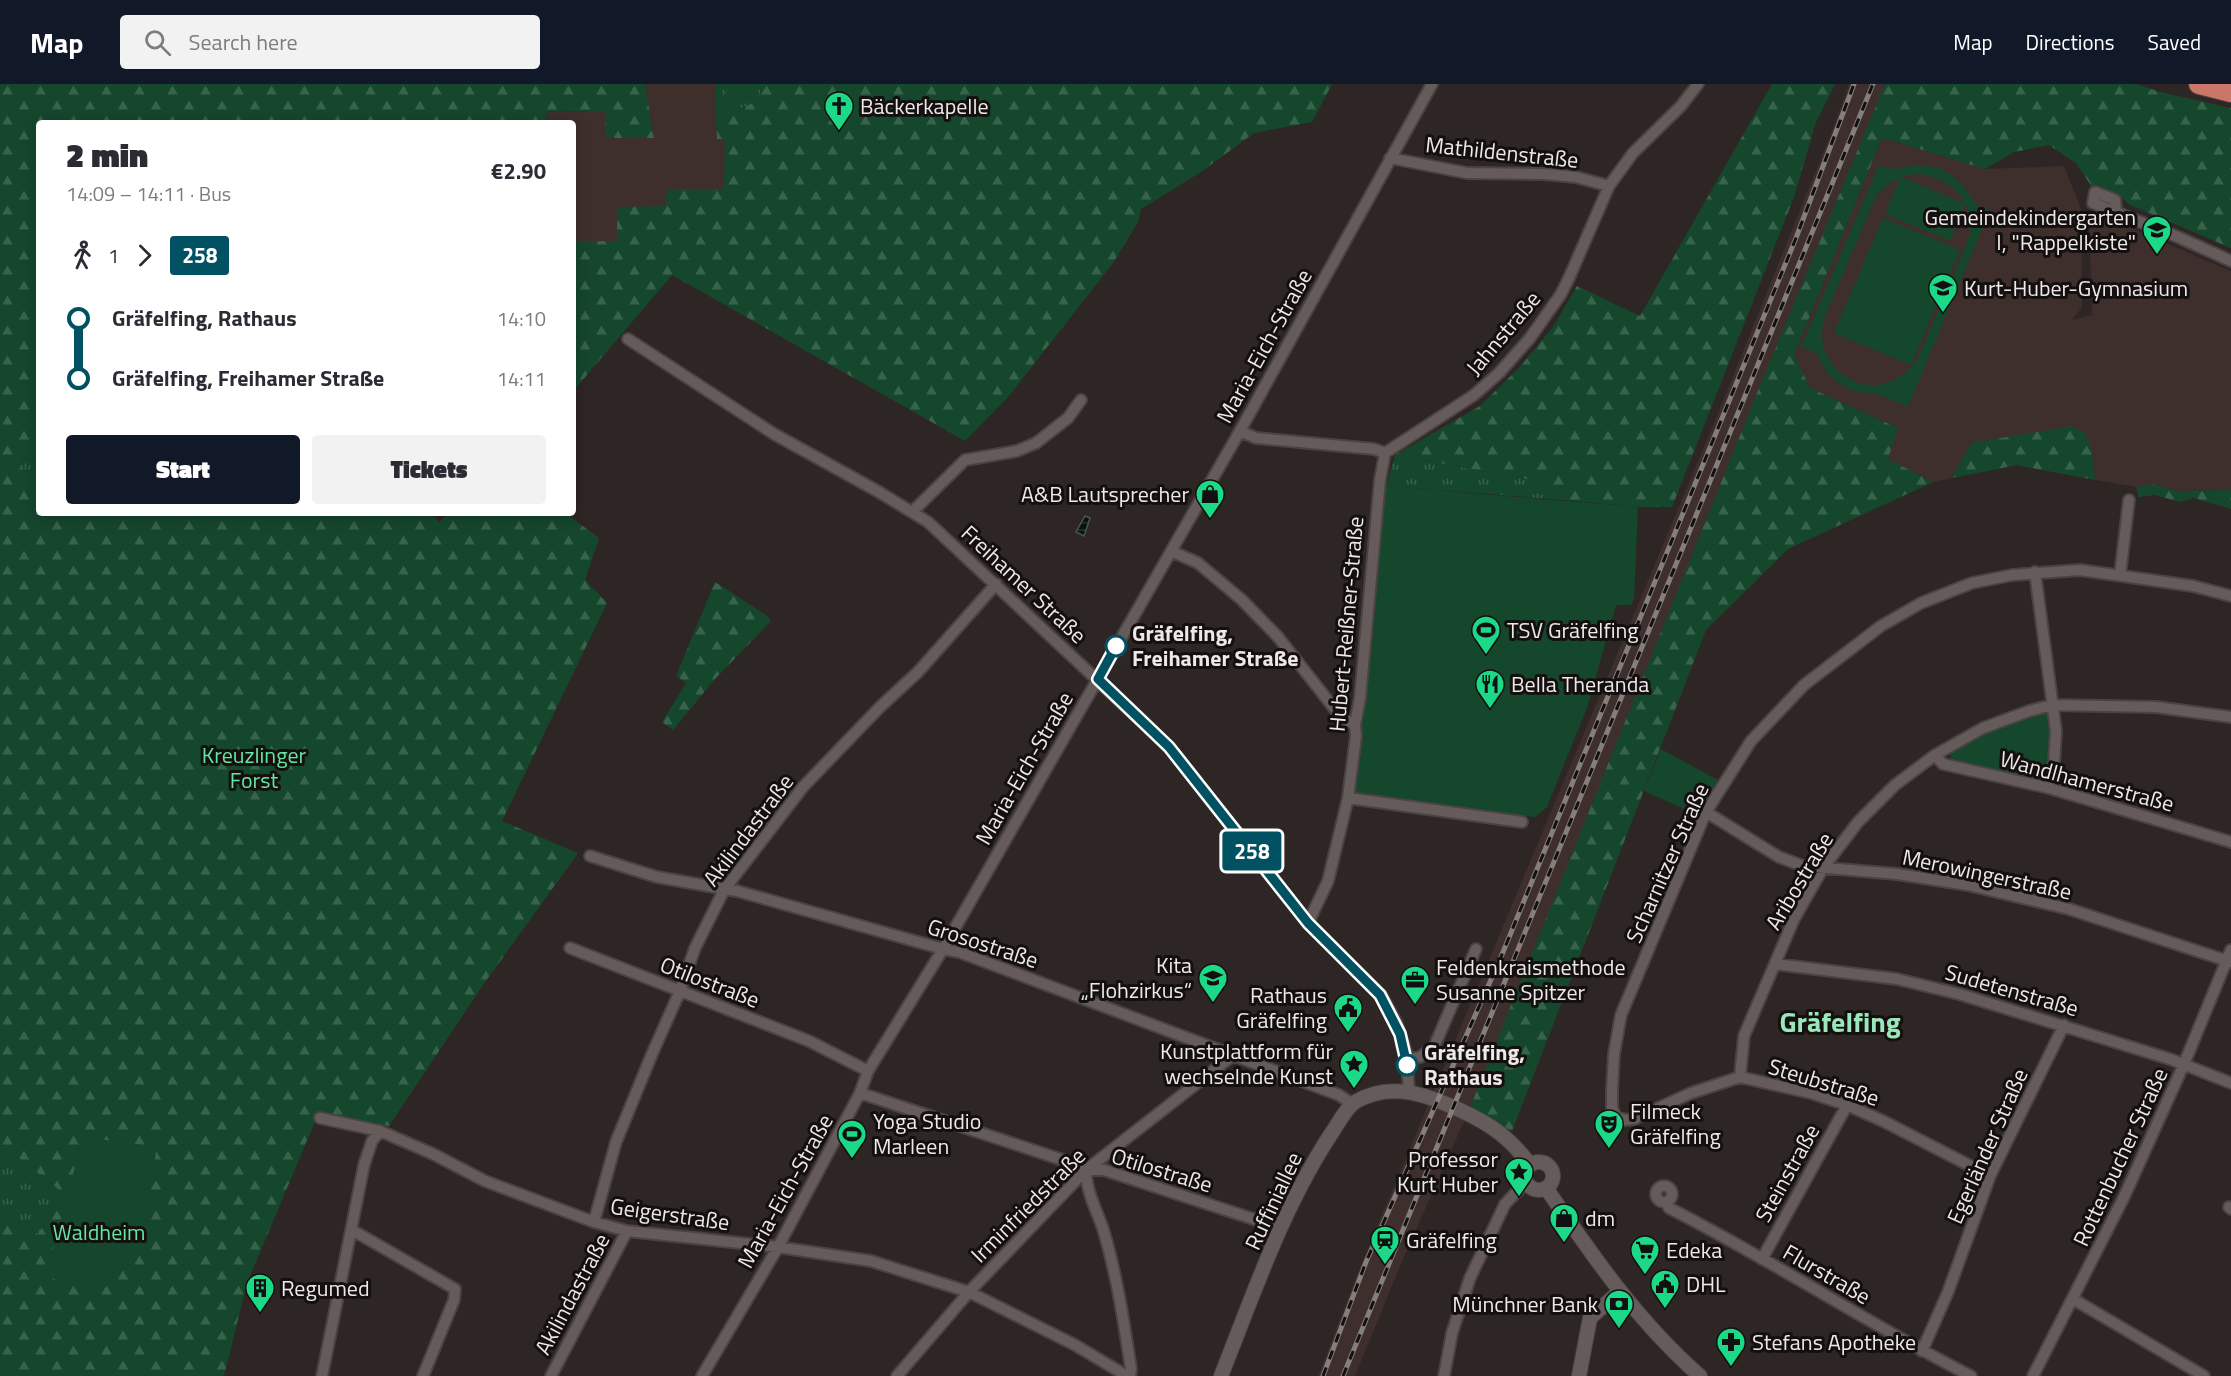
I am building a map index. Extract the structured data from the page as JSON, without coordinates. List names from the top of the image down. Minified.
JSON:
{"streets":{"street":["Mathildenstraße","Jahnstraße","Maria-Eich-Straße","Freihamer Straße","Hubert-Reißner-Straße","Wandlhamerstraße","Akilindastraße","Scharnitzer Straße","Merowingerstraße","Aribostraße","Grosostraße","Otilostraße","Sudetenstraße","Steubstraße","Egerländer Straße","Rottenbucher Straße","Steinstraße","Ruffiniallee","Irminfriedstraße","Geigerstraße","Flurstraße"]},"crossings":[["Mathildenstraße","Jahnstraße"],["Mathildenstraße","Maria-Eich-Straße"],["Jahnstraße","Hubert-Reißner-Straße"],["Maria-Eich-Straße","Freihamer Straße"],["Maria-Eich-Straße","Grosostraße"],["Maria-Eich-Straße","Otilostraße"],["Maria-Eich-Straße","Geigerstraße"],["Freihamer Straße","Hubert-Reißner-Straße"],["Freihamer Straße","Akilindastraße"],["Wandlhamerstraße","Aribostraße"],["Akilindastraße","Grosostraße"],["Akilindastraße","Otilostraße"],["Akilindastraße","Geigerstraße"],["Scharnitzer Straße","Merowingerstraße"],["Scharnitzer Straße","Steubstraße"],["Merowingerstraße","Aribostraße"],["Merowingerstraße","Rottenbucher Straße"],["Aribostraße","Sudetenstraße"],["Aribostraße","Steubstraße"],["Grosostraße","Ruffiniallee"],["Grosostraße","Irminfriedstraße"],["Otilostraße","Ruffiniallee"],["Otilostraße","Irminfriedstraße"],["Sudetenstraße","Egerländer Straße"],["Sudetenstraße","Rottenbucher Straße"],["Steubstraße","Egerländer Straße"],["Steubstraße","Steinstraße"],["Egerländer Straße","Flurstraße"],["Steinstraße","Flurstraße"],["Irminfriedstraße","Geigerstraße"]],"districts":["Gräfelfing"],"parks":["Kreuzlinger Forst","Waldheim"],"places":{"church":["Bäckerkapelle"],"school or university":["Gemeindekindergarten I, \"Rappelkiste\"","Kurt-Huber-Gymnasium","Kita „Flohzirkus“"],"shop":["A&B Lautsprecher","dm"],"other":["Gräfelfing, Freihamer Straße","Gräfelfing, Rathaus"],"sports":["TSV Gräfelfing","Yoga Studio Marleen"],"restaurant":["Bella Theranda"],"office":["Feldenkraismethode Susanne Spitzer"],"public building":["Rathaus Gräfelfing","DHL"],"place":["Kunstplattform für wechselnde Kunst","Professor Kurt Huber"],"theatre":["Filmeck Gräfelfing"],"station":["Gräfelfing"],"supermarket":["Edeka"],"building":["Regumed"],"bank":["Münchner Bank"],"pharmacy":["Stefans Apotheke"]},"lines":["bus line 258"],"page":{"header":"Map","search":"Search here","nav":["Map","Directions","Saved"],"on_map":"258","heading":["2 min","14:09 – 14:11 · Bus","€2.90"],"legs":["1","258"],"list":[{"name":"Gräfelfing, Rathaus","value":"14:10"},{"name":"Gräfelfing, Freihamer Straße","value":"14:11"}],"buttons":["Start","Tickets"]}}
